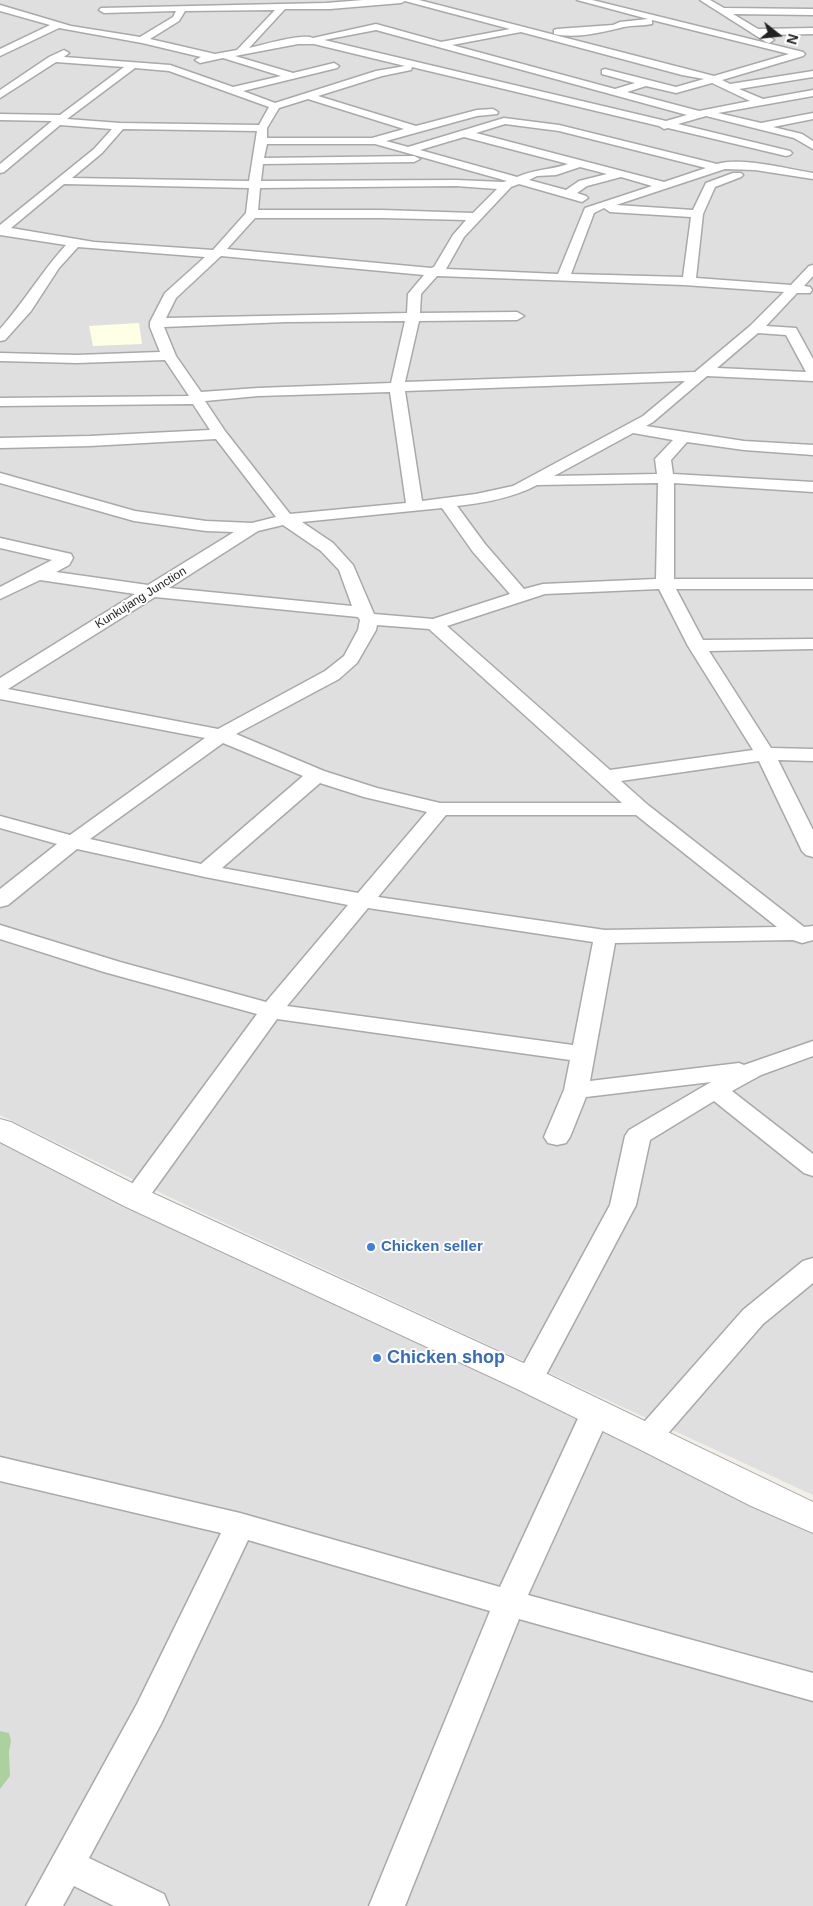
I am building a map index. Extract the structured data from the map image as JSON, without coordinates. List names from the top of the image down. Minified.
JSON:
{"streets":{"street":["Kunkujang Junction"]},"places":["Chicken seller","Chicken shop"],"north":"right"}
